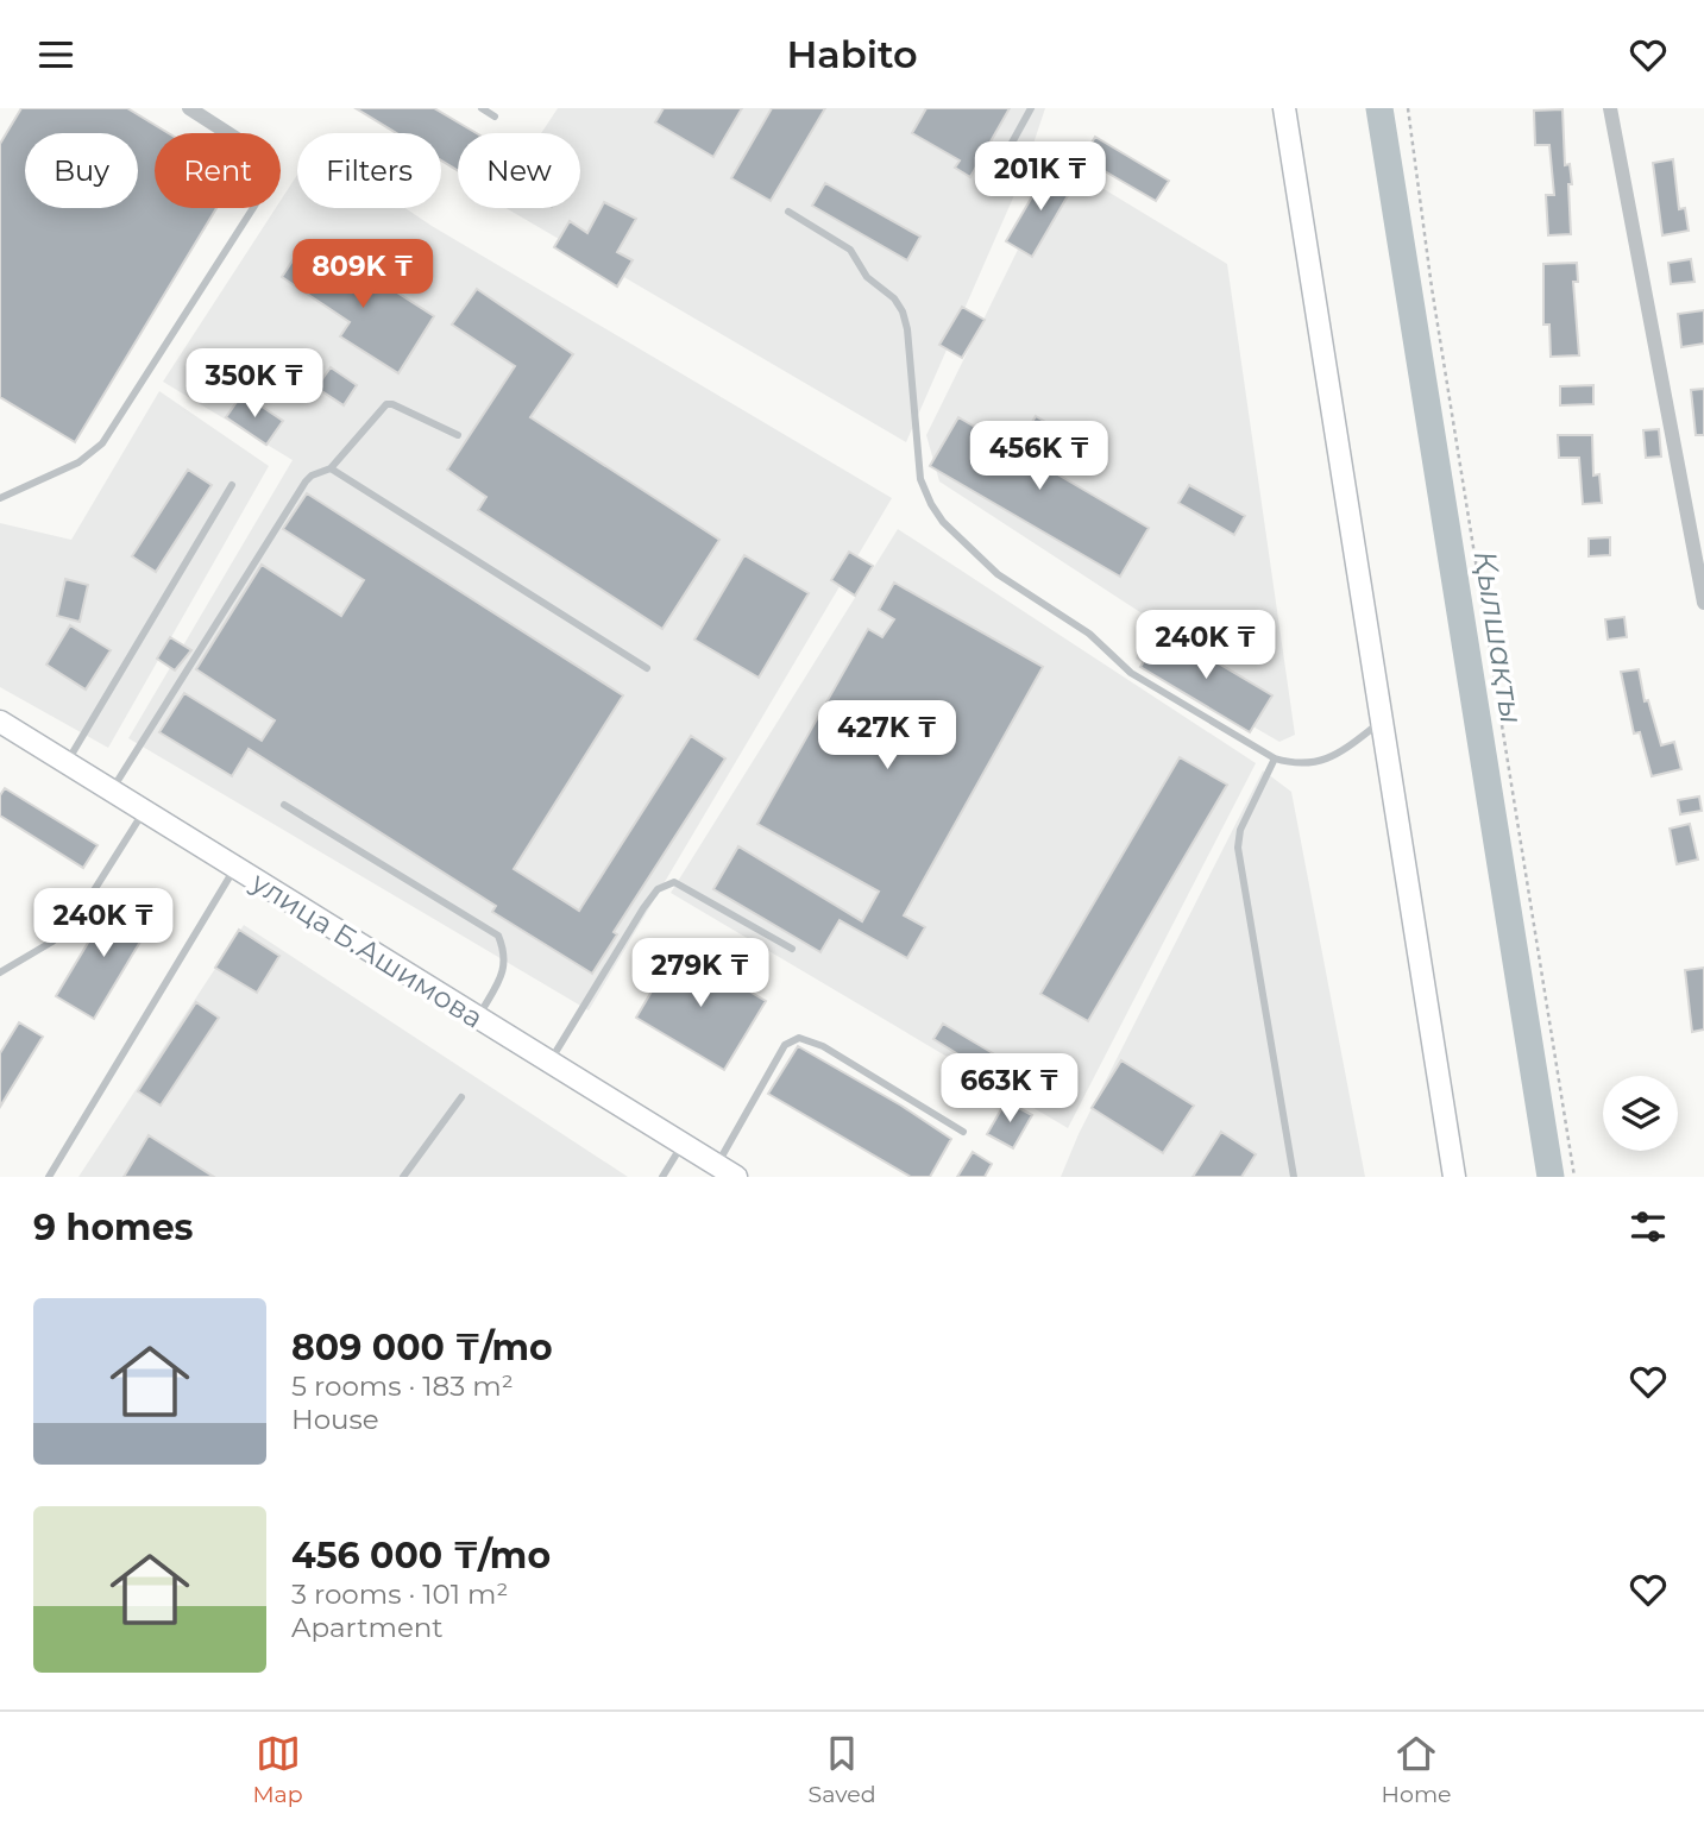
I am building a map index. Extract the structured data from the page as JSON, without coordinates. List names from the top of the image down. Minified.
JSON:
{"streets":{"street":["улица Б.Ашимова"]},"water":["Қылшақты"],"page":{"header":"Habito","chip":["Buy","Rent","Filters","New"],"price":["201K ₸","809K ₸","350K ₸","456K ₸","240K ₸","427K ₸","240K ₸","279K ₸","663K ₸"],"heading":"9 homes","list":[{"name":"809 000 ₸/mo","note":"5 rooms · 183 m² · House"},{"name":"456 000 ₸/mo","note":"3 rooms · 101 m² · Apartment"}],"tabs":["Map","Saved","Home"]}}
